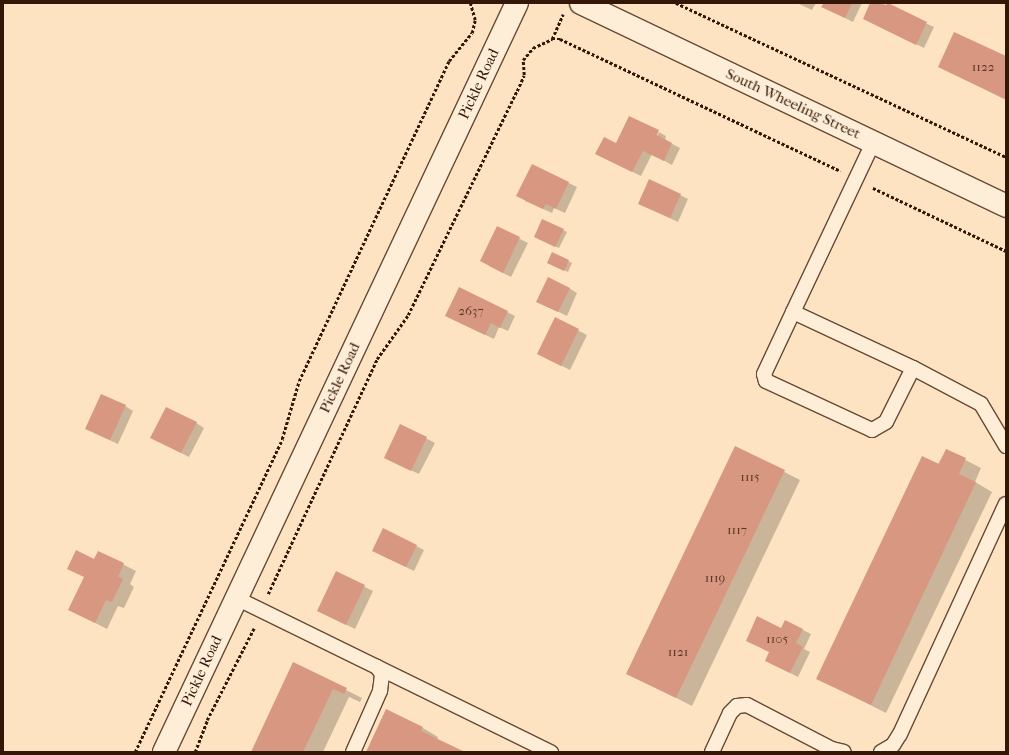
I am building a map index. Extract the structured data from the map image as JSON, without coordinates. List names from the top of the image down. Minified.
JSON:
{"streets":{"street":["Pickle Road","South Wheeling Street"]},"house_numbers":["1122","2637","1115","1117","1119","1105","1121"]}
